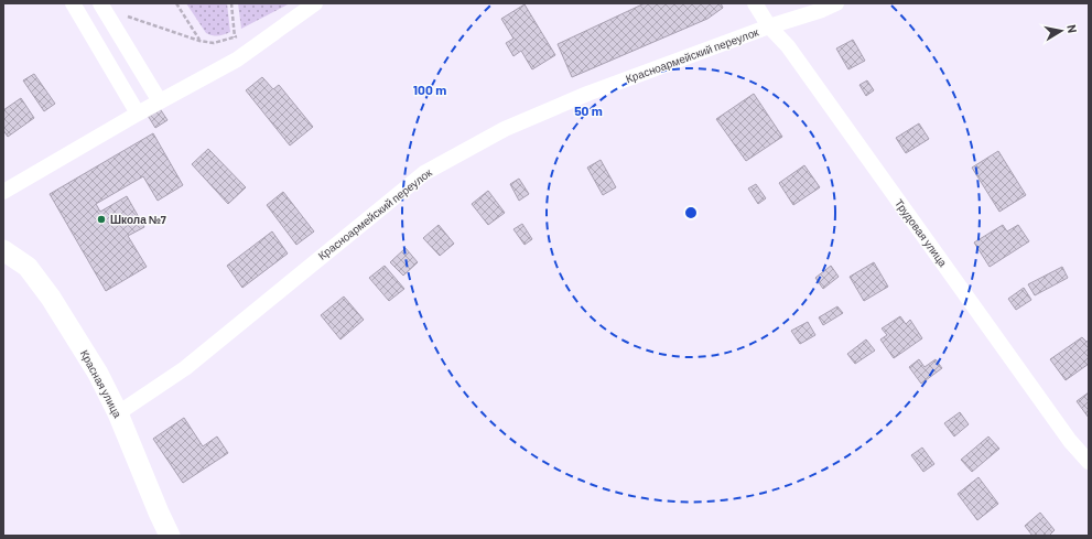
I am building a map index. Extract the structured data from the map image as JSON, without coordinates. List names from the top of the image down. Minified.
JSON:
{"streets":{"main road":["Красная улица"],"street":["Красноармейский переулок","Трудовая улица"]},"crossings":[["Красноармейский переулок","Трудовая улица"],["Красноармейский переулок","Красная улица"]],"places":["Школа №7"],"north":"right","rings":["100 m","50 m"]}
